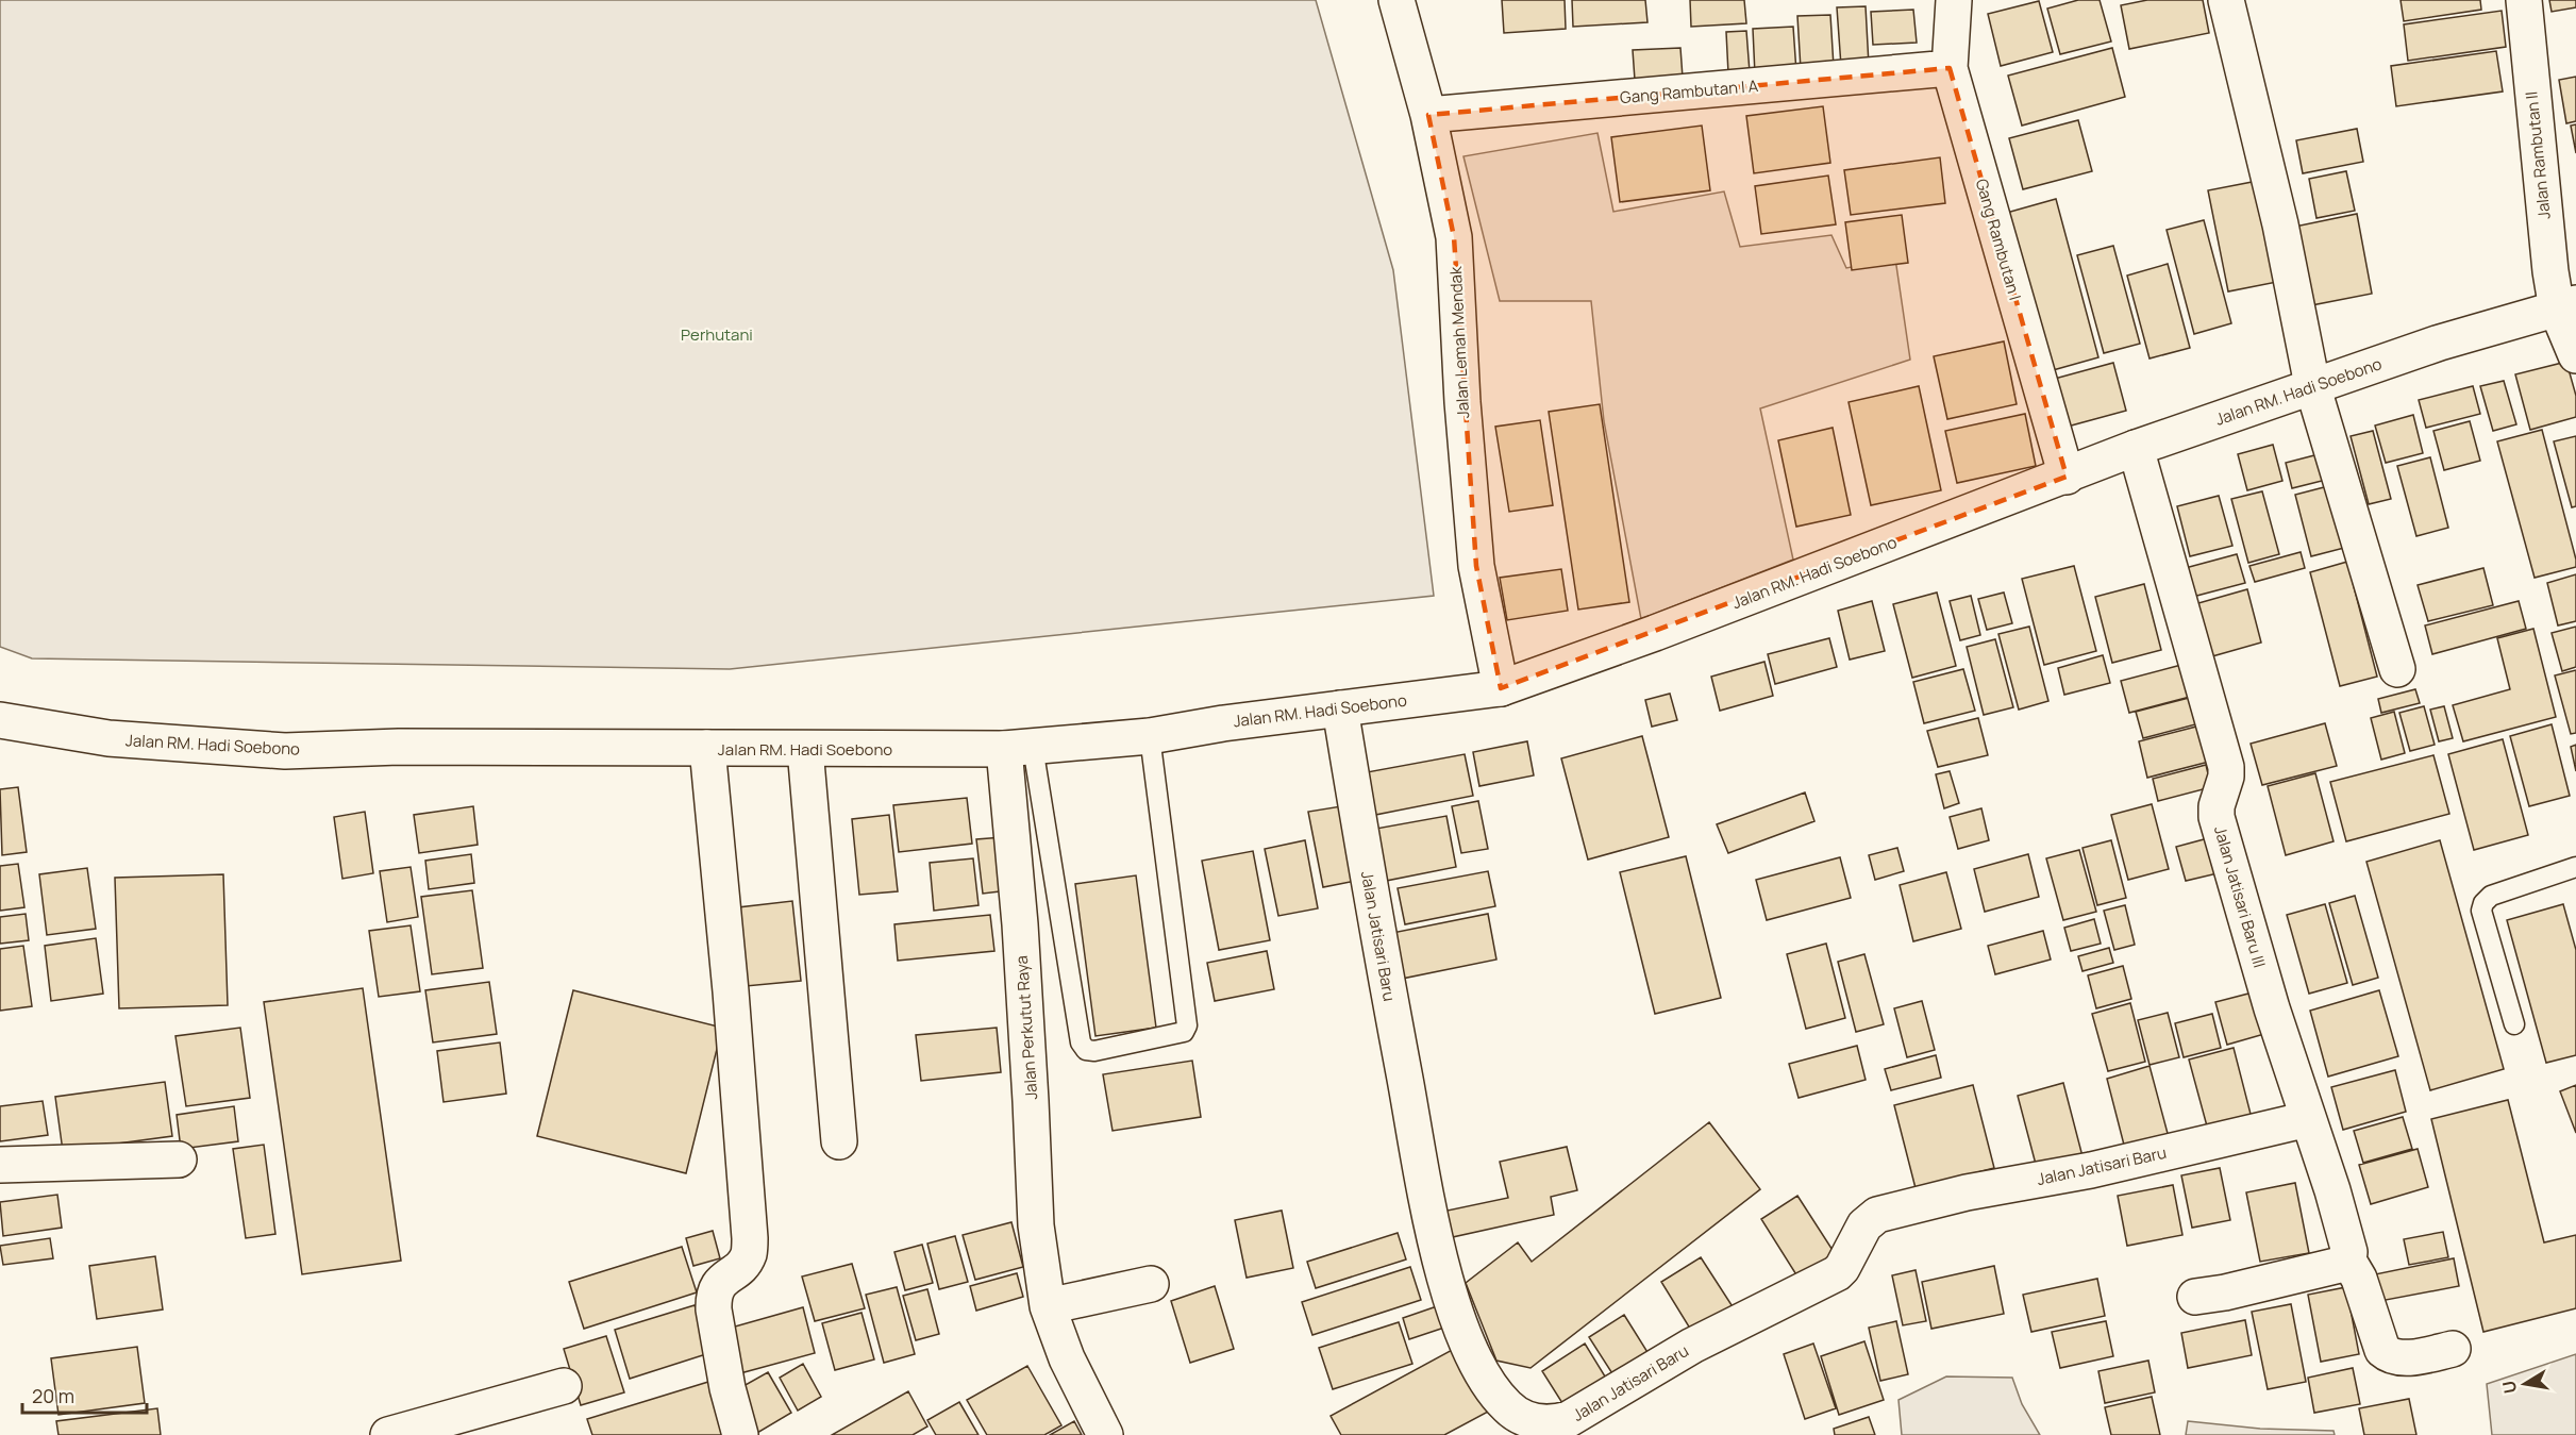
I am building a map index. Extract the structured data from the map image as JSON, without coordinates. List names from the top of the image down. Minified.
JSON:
{"streets":{"street":["Gang Rambutan I A","Jalan Rambutan II","Gang Rambutan I","Jalan Lemah Mendak","Jalan RM. Hadi Soebono","Jalan Jatisari Baru III","Jalan Jatisari Baru","Jalan Perkutut Raya"]},"crossings":[["Gang Rambutan I A","Gang Rambutan I"],["Gang Rambutan I A","Jalan Lemah Mendak"],["Jalan Rambutan II","Jalan RM. Hadi Soebono"],["Gang Rambutan I","Jalan RM. Hadi Soebono"],["Jalan Lemah Mendak","Jalan RM. Hadi Soebono"],["Jalan RM. Hadi Soebono","Jalan Jatisari Baru III"],["Jalan RM. Hadi Soebono","Jalan Jatisari Baru"],["Jalan RM. Hadi Soebono","Jalan Perkutut Raya"],["Jalan Jatisari Baru III","Jalan Jatisari Baru"]],"parks":["Perhutani"],"scale_bar":"20 m","north":"left"}
